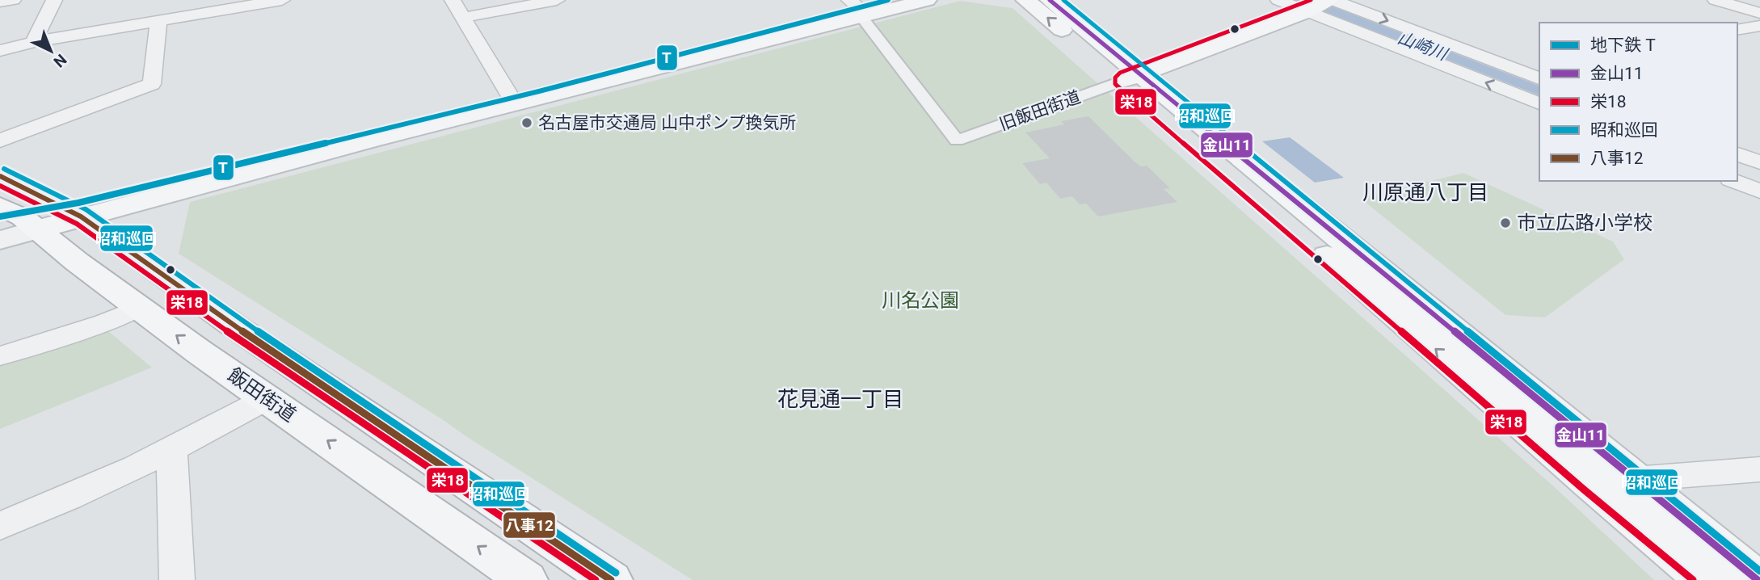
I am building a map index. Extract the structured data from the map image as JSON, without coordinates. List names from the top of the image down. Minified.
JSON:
{"streets":{"main road":["飯田街道"],"street":["旧飯田街道"]},"districts":["川原通八丁目","花見通一丁目"],"water":["山崎川"],"parks":["川名公園"],"places":["名古屋市交通局 山中ポンプ換気所","市立広路小学校"],"lines":["metro line T","transit line 金山11","transit line 栄18","transit line 昭和巡回","transit line 八事12"],"legend":["地下鉄 T","金山11","栄18","昭和巡回","八事12"],"north":"bottom right"}
